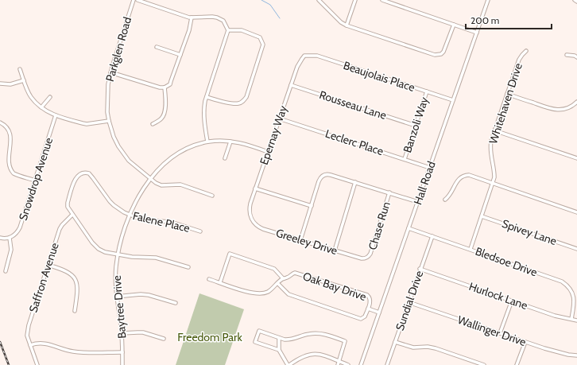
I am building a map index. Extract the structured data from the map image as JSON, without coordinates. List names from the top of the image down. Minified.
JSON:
{"streets":{"street":["Parkglen Road","Beaujolais Place","Whitehaven Drive","Rousseau Lane","Banzoli Way","Epernay Way","Leclerc Place","Snowdrop Avenue","Hall Road","Falene Place","Chase Run","Spivey Lane","Greeley Drive","Bledsoe Drive","Saffron Avenue","Oak Bay Drive","Hurlock Lane","Sundial Drive","Baytree Drive","Wallinger Drive"]},"crossings":[["Parkglen Road","Baytree Drive"],["Beaujolais Place","Banzoli Way"],["Beaujolais Place","Epernay Way"],["Beaujolais Place","Hall Road"],["Whitehaven Drive","Spivey Lane"],["Whitehaven Drive","Bledsoe Drive"],["Rousseau Lane","Banzoli Way"],["Rousseau Lane","Epernay Way"],["Banzoli Way","Leclerc Place"],["Epernay Way","Leclerc Place"],["Epernay Way","Greeley Drive"],["Epernay Way","Baytree Drive"],["Leclerc Place","Hall Road"],["Hall Road","Bledsoe Drive"],["Hall Road","Oak Bay Drive"],["Falene Place","Saffron Avenue"],["Falene Place","Baytree Drive"],["Chase Run","Greeley Drive"],["Bledsoe Drive","Hurlock Lane"],["Bledsoe Drive","Sundial Drive"],["Hurlock Lane","Sundial Drive"],["Sundial Drive","Wallinger Drive"]],"parks":["Freedom Park"],"scale_bar":"200 m"}
